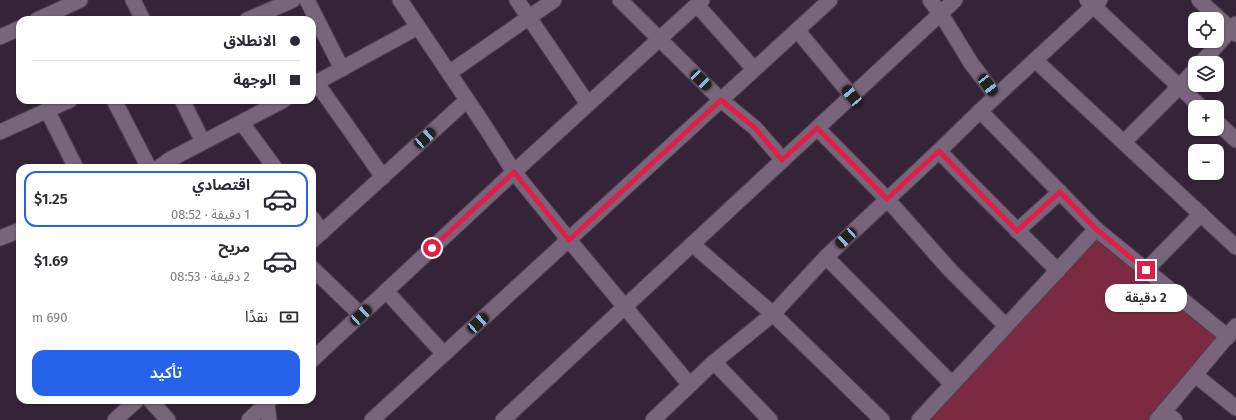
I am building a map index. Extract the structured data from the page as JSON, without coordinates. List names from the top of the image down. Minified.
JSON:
{"page":{"map_buttons":["+","−"],"banner":["الانطلاق","الوجهة"],"list":[{"name":"اقتصادي","note":"1 دقيقة · 08:52","value":"$1.25"},{"name":"مريح","note":"2 دقيقة · 08:53","value":"$1.69"}],"bubble":"2 دقيقة","pay":["نقدًا","690 m"],"buttons":"تأكيد"}}
